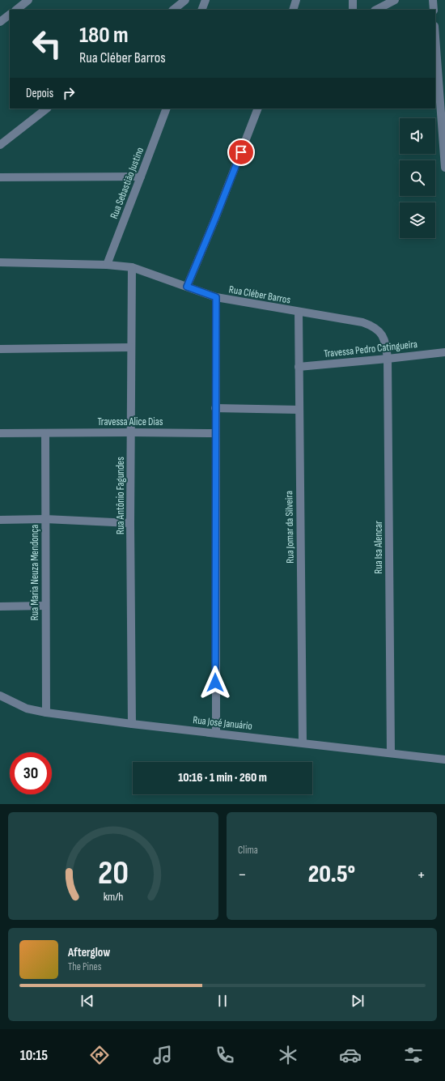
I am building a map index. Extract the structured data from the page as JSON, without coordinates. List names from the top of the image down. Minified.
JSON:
{"streets":{"street":["Rua Sebastião Justino","Rua Cléber Barros","Travessa Pedro Catingueira","Travessa Alice Dias","Rua Antônio Fagundes","Rua Jomar da Silveira","Rua Isa Alencar","Rua Maria Neuza Mendonça","Rua José Januário"]},"crossings":[["Rua Sebastião Justino","Rua Cléber Barros"],["Rua Cléber Barros","Rua Antônio Fagundes"],["Rua Cléber Barros","Rua Jomar da Silveira"],["Rua Cléber Barros","Rua Isa Alencar"],["Travessa Pedro Catingueira","Rua Jomar da Silveira"],["Travessa Pedro Catingueira","Rua Isa Alencar"],["Travessa Alice Dias","Rua Antônio Fagundes"],["Travessa Alice Dias","Rua Maria Neuza Mendonça"],["Rua Antônio Fagundes","Rua José Januário"],["Rua Jomar da Silveira","Rua José Januário"],["Rua Isa Alencar","Rua José Januário"],["Rua Maria Neuza Mendonça","Rua José Januário"]],"page":{"turn":["180 m","Rua Cléber Barros"],"then":"Depois","limit":"30","trip":"10:16 · 1 min · 260 m","tile":"Clima","heat":["−","20.5°","+"],"song":["Afterglow","The Pines"],"tabs":"10:15","gauge":["20","km/h"]}}
